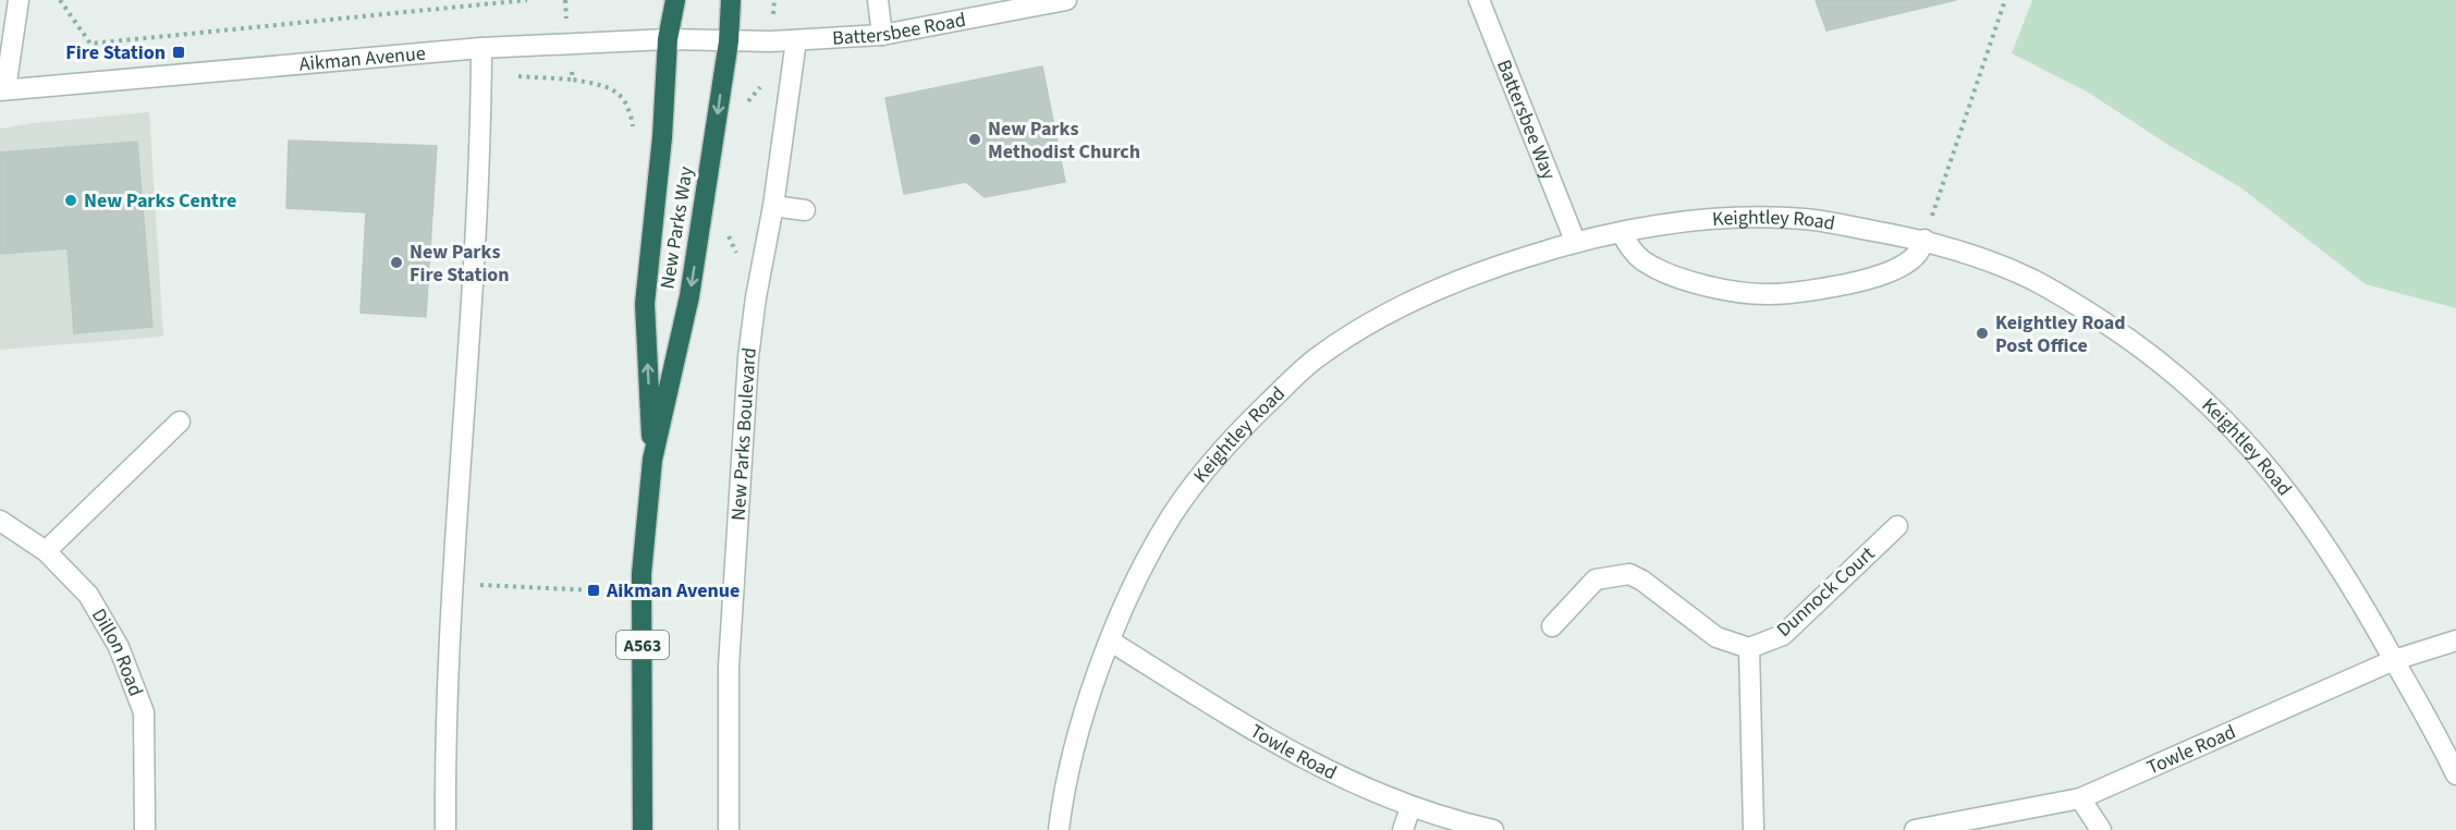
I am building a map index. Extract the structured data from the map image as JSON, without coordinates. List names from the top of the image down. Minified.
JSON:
{"streets":{"highway":["New Parks Way","A563"],"street":["Battersbee Road","Aikman Avenue","Battersbee Way","Keightley Road","New Parks Boulevard","Dunnock Court","Dillon Road","Towle Road"]},"crossings":[["Battersbee Road","Aikman Avenue"],["Battersbee Road","New Parks Way"],["Battersbee Road","New Parks Boulevard"],["Aikman Avenue","New Parks Way"],["Battersbee Way","Keightley Road"],["Keightley Road","Towle Road"]],"places":{"transit":["Fire Station","Aikman Avenue"],"other":["New Parks Methodist Church","New Parks Centre","New Parks Fire Station","Keightley Road Post Office"]}}
